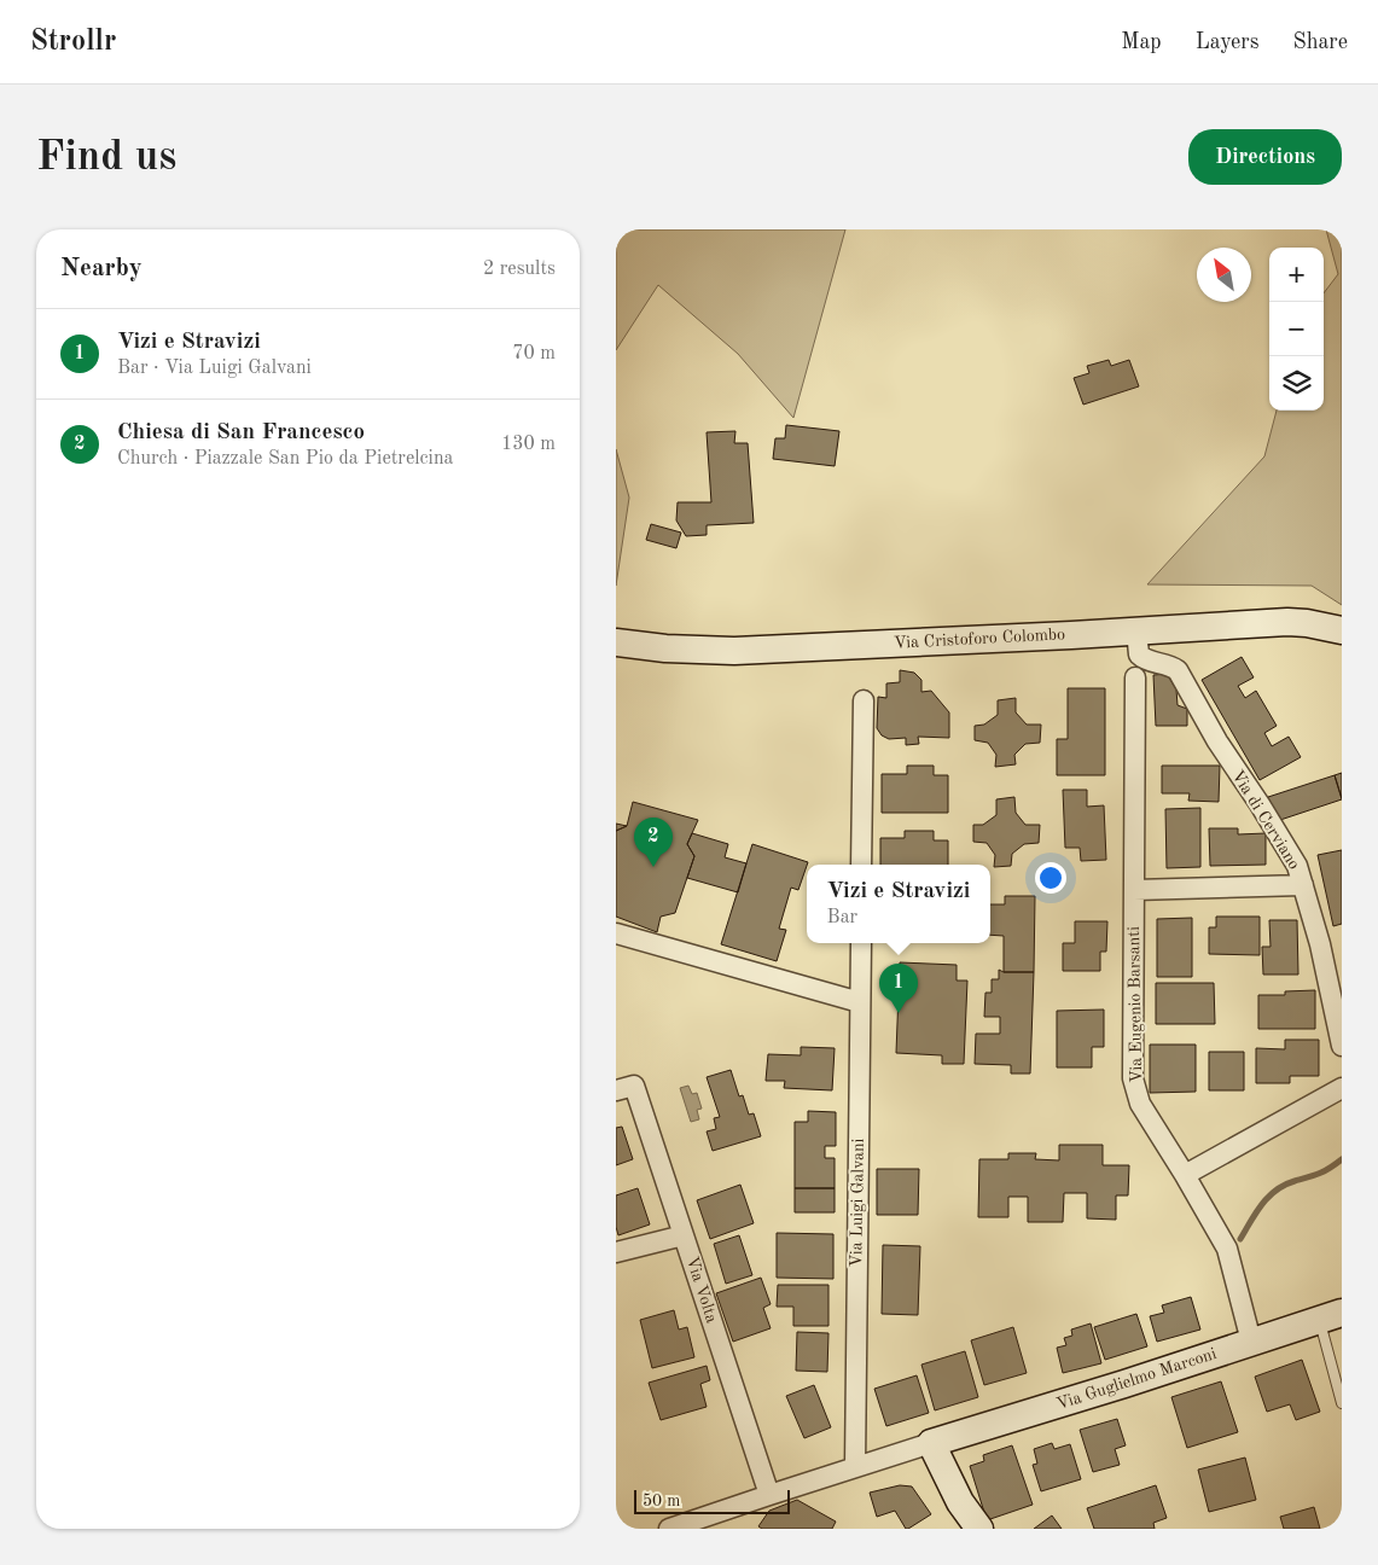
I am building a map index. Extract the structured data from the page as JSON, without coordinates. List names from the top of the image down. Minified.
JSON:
{"streets":{"main road":["Via Cristoforo Colombo","Via Guglielmo Marconi"],"street":["Via di Cerviano","Via Eugenio Barsanti","Via Luigi Galvani","Via Volta"]},"crossings":[["Via Cristoforo Colombo","Via di Cerviano"],["Via Eugenio Barsanti","Via Guglielmo Marconi"]],"scale_bar":"50 m","north":"top left","page":{"header":"Strollr","nav":["Map","Layers","Share"],"buttons":"Directions","title":"Find us","heading":["Nearby","2 results"],"map_buttons":["+","−"],"list":[{"mark":"1","name":"Vizi e Stravizi","note":"Bar · Via Luigi Galvani","value":"70 m"},{"mark":"2","name":"Chiesa di San Francesco","note":"Church · Piazzale San Pio da Pietrelcina","value":"130 m"}],"pins":["2","1"],"popup":["Vizi e Stravizi","Bar"],"scale":"50 m"}}
